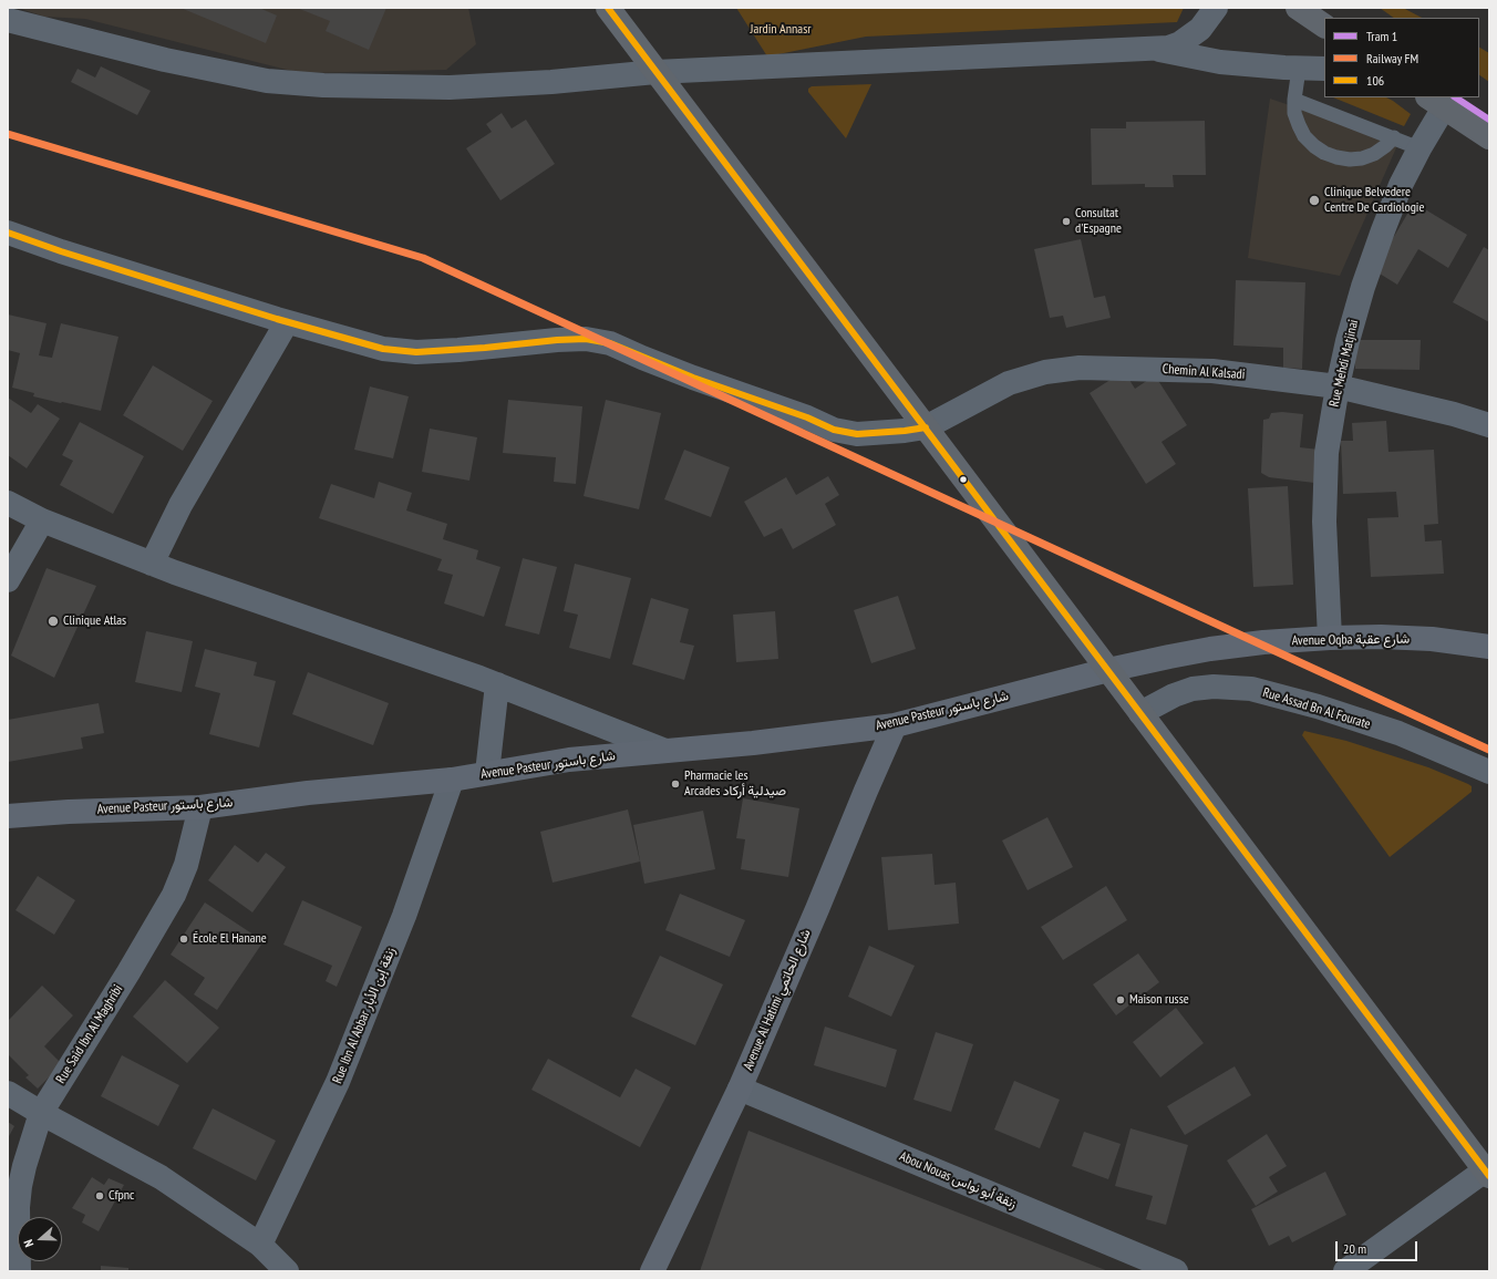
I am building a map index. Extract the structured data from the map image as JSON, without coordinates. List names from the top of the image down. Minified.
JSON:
{"streets":{"street":["Rue Mehdi Matjinai","Chemin Al Kalsadi","Avenue Oqba شارع عقبة","Rue Assad Bn Al Fourate","Avenue Pasteur شارع باستور","Avenue Al Hatimi شارع الحاتمي","Rue Ibn Al Abbar زنقة إبن الأبار","Rue Said Ibn Al Maghribi","Abou Nouas زنقة أبو نواس"]},"crossings":[["Rue Mehdi Matjinai","Chemin Al Kalsadi"],["Rue Mehdi Matjinai","Avenue Oqba شارع عقبة"],["Avenue Oqba شارع عقبة","Avenue Pasteur شارع باستور"],["Avenue Pasteur شارع باستور","Avenue Al Hatimi شارع الحاتمي"],["Avenue Pasteur شارع باستور","Rue Ibn Al Abbar زنقة إبن الأبار"],["Avenue Pasteur شارع باستور","Rue Said Ibn Al Maghribi"],["Avenue Al Hatimi شارع الحاتمي","Abou Nouas زنقة أبو نواس"]],"parks":["Jardin Annasr"],"places":["Clinique Belvedere Centre De Cardiologie","Consultat d'Espagne","Clinique Atlas","Pharmacie les Arcades صيدلية أركاد","École El Hanane","Maison russe","Cfpnc"],"lines":["transit line 106","tram line 1","rail line FM"],"legend":["Tram 1","Railway FM","106"],"scale_bar":"20 m","north":"left"}
